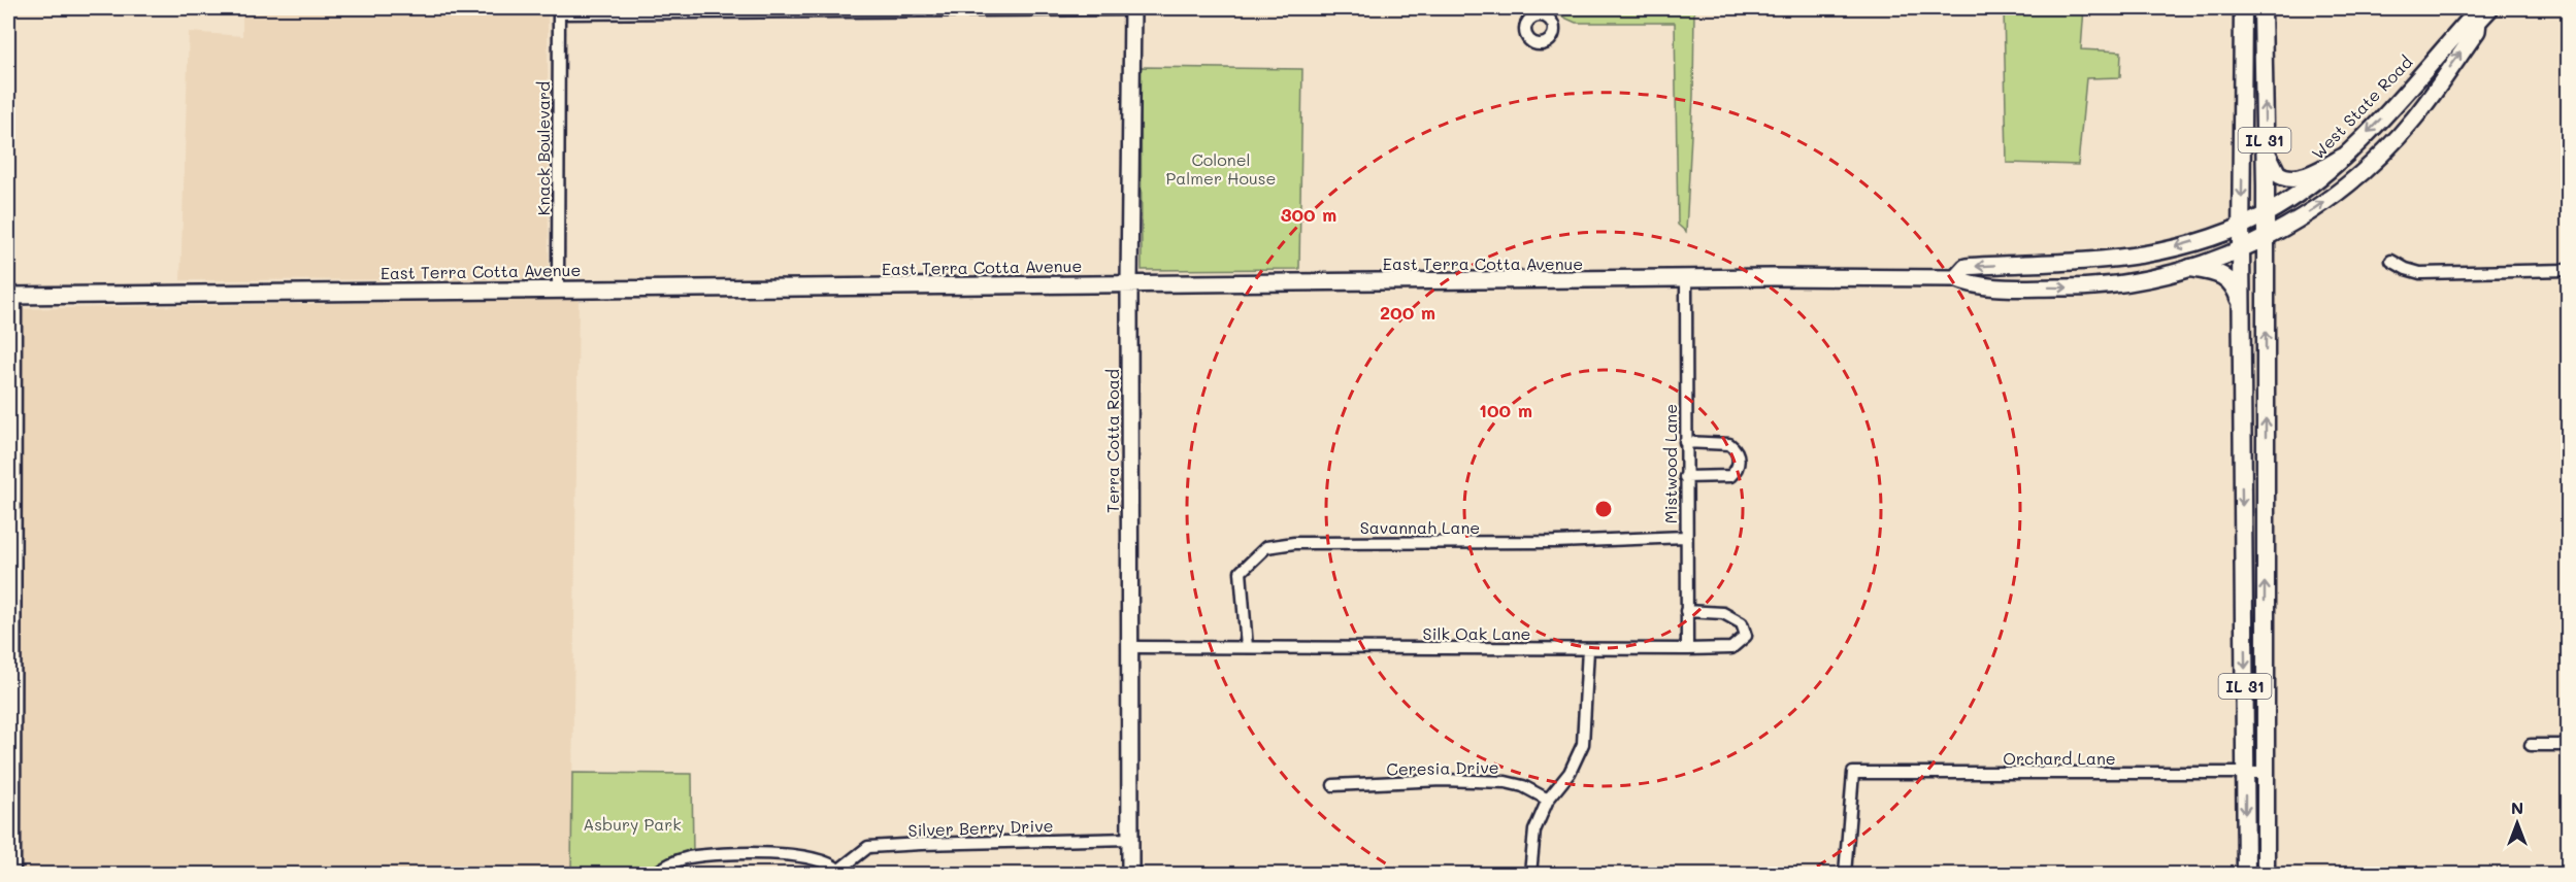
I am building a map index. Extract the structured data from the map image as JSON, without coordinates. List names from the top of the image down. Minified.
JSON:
{"streets":{"main road":["West State Road","IL 31","East Terra Cotta Avenue","Terra Cotta Road"],"street":["Knack Boulevard","Mistwood Lane","Savannah Lane","Silk Oak Lane","Orchard Lane","Ceresia Drive","Silver Berry Drive"]},"crossings":[["West State Road","IL 31"],["West State Road","East Terra Cotta Avenue"],["IL 31","East Terra Cotta Avenue"],["IL 31","Orchard Lane"],["Knack Boulevard","East Terra Cotta Avenue"],["East Terra Cotta Avenue","Terra Cotta Road"],["East Terra Cotta Avenue","Mistwood Lane"],["Terra Cotta Road","Silk Oak Lane"],["Terra Cotta Road","Silver Berry Drive"],["Mistwood Lane","Savannah Lane"],["Mistwood Lane","Silk Oak Lane"],["Savannah Lane","Silk Oak Lane"]],"parks":["Colonel Palmer House","Asbury Park"],"north":"top","rings":["300 m","200 m","100 m"]}
